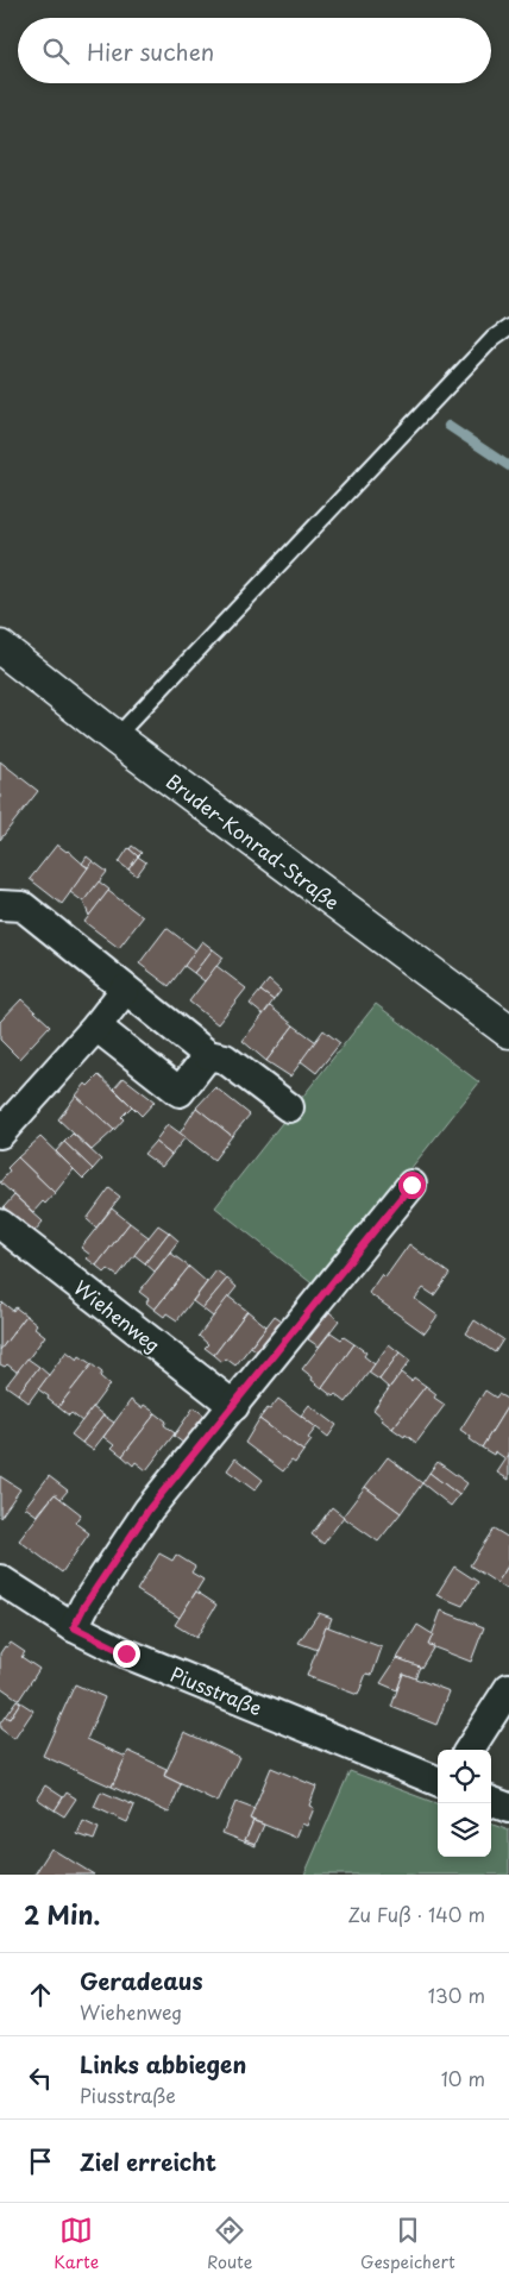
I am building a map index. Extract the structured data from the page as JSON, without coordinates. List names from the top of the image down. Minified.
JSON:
{"streets":{"street":["Bruder-Konrad-Straße","Wiehenweg","Piusstraße"]},"page":{"search":"Hier suchen","heading":["2 Min.","Zu Fuß · 140 m"],"list":[["Geradeaus","Wiehenweg","130 m"],["Links abbiegen","Piusstraße","10 m"],"Ziel erreicht"],"nav":["Karte","Route","Gespeichert"]}}
